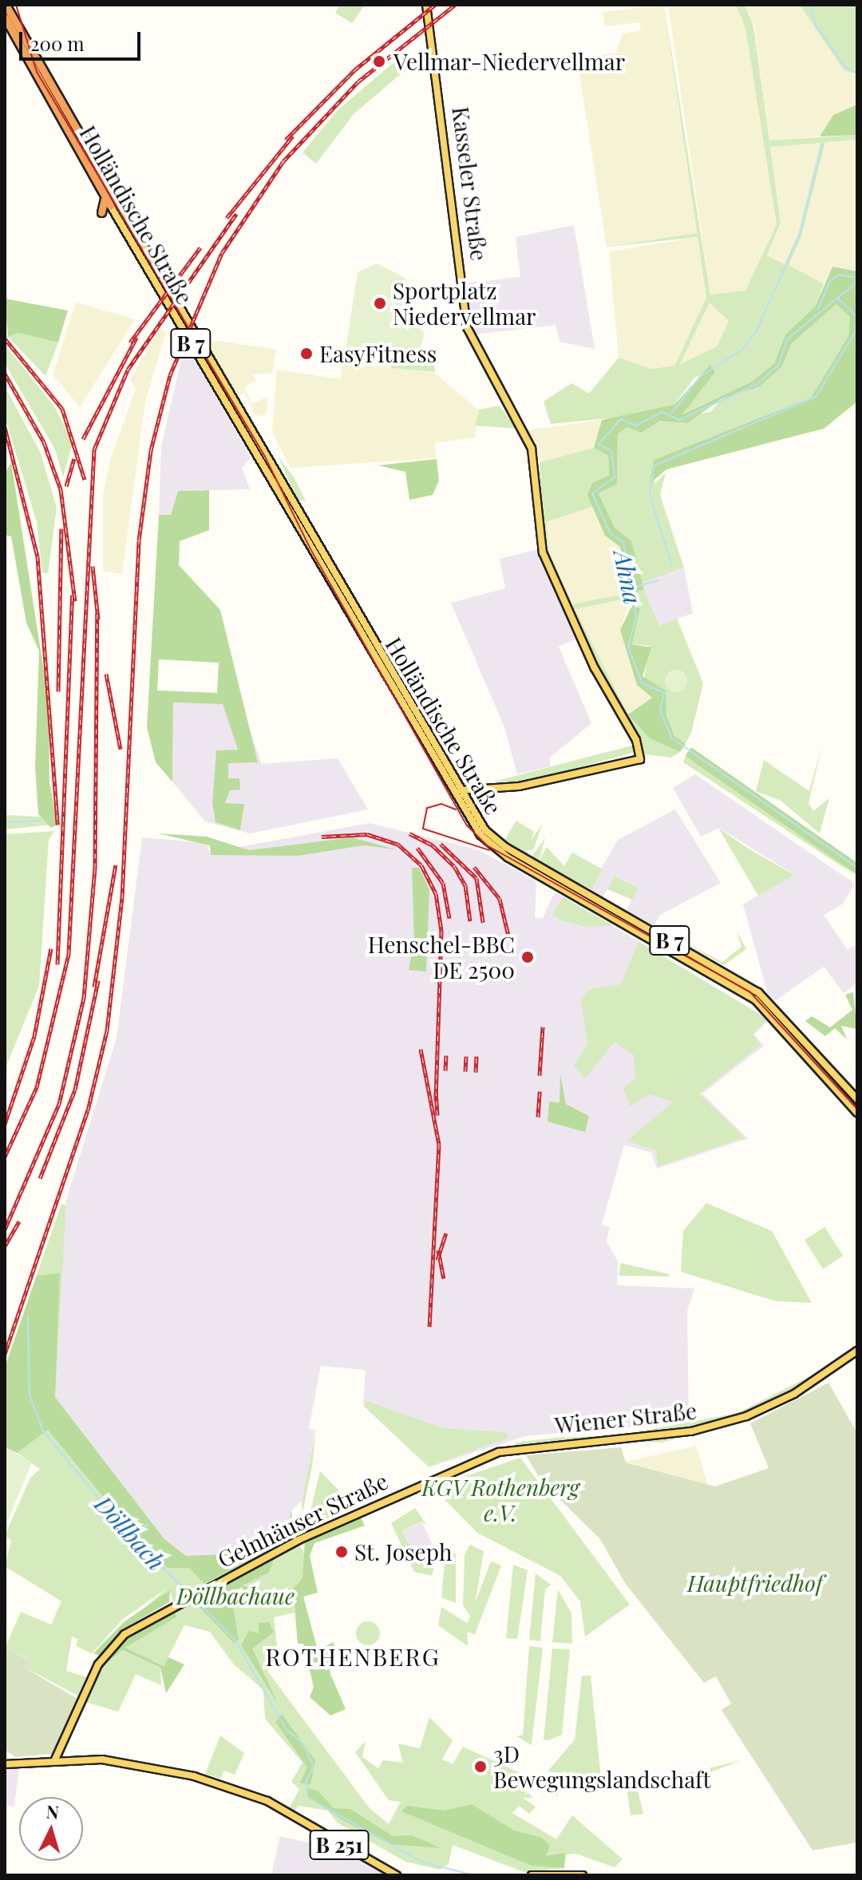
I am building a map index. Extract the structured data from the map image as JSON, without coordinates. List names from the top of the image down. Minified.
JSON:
{"streets":{"highway":["Holländische Straße","B 7"],"main road":["Kasseler Straße","Wiener Straße","Gelnhäuser Straße","B 251"]},"crossings":[["Kasseler Straße","Holländische Straße"],["Wiener Straße","Gelnhäuser Straße"],["Gelnhäuser Straße","B 251"]],"districts":["ROTHENBERG"],"water":["Ahna","Döllbach"],"parks":["KGV Rothenberg e.V.","Hauptfriedhof","Döllbachaue"],"places":["Vellmar-Niedervellmar","Sportplatz Niedervellmar","EasyFitness","Henschel-BBC DE 2500","St. Joseph","3D Bewegungslandschaft"],"scale_bar":"200 m","north":"top"}
